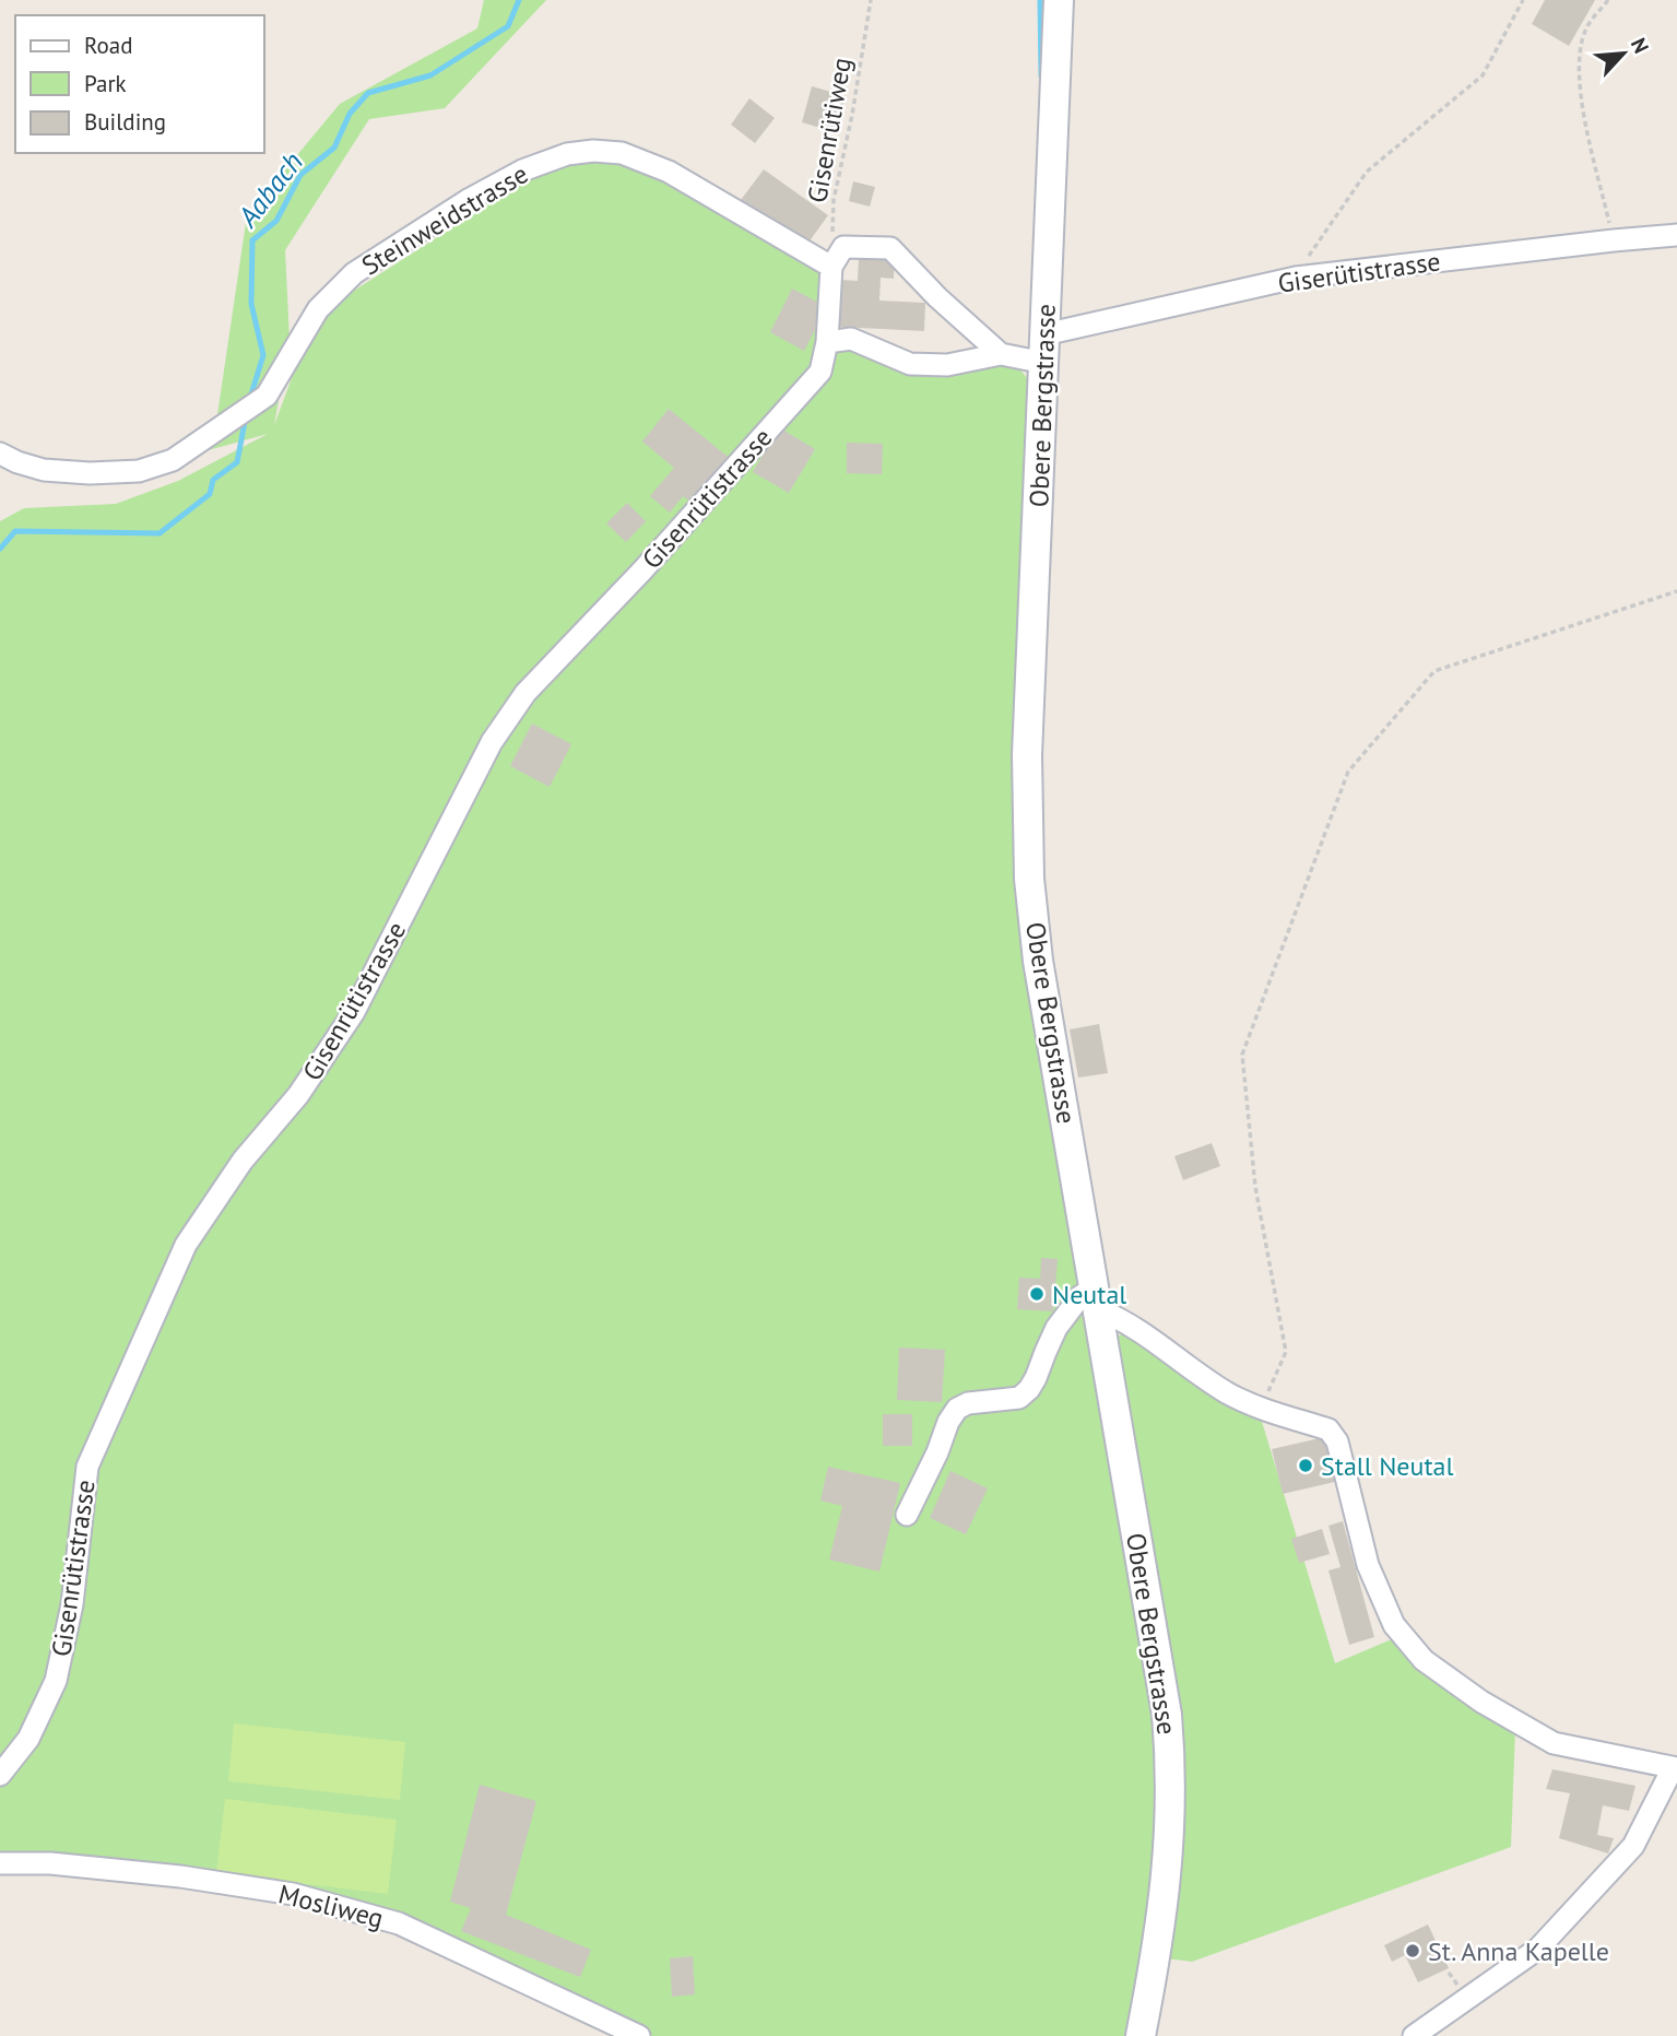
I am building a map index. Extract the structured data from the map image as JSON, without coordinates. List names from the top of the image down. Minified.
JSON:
{"streets":{"main road":["Obere Bergstrasse"],"street":["Steinweidstrasse","Giserütistrasse","Gisenrütistrasse","Mosliweg"],"path":["Gisenrütiweg"]},"crossings":[["Gisenrütiweg","Steinweidstrasse"],["Giserütistrasse","Obere Bergstrasse"]],"water":["Aabach"],"places":["Neutal","Stall Neutal","St. Anna Kapelle"],"legend":["Road","Park","Building"],"north":"top right"}
